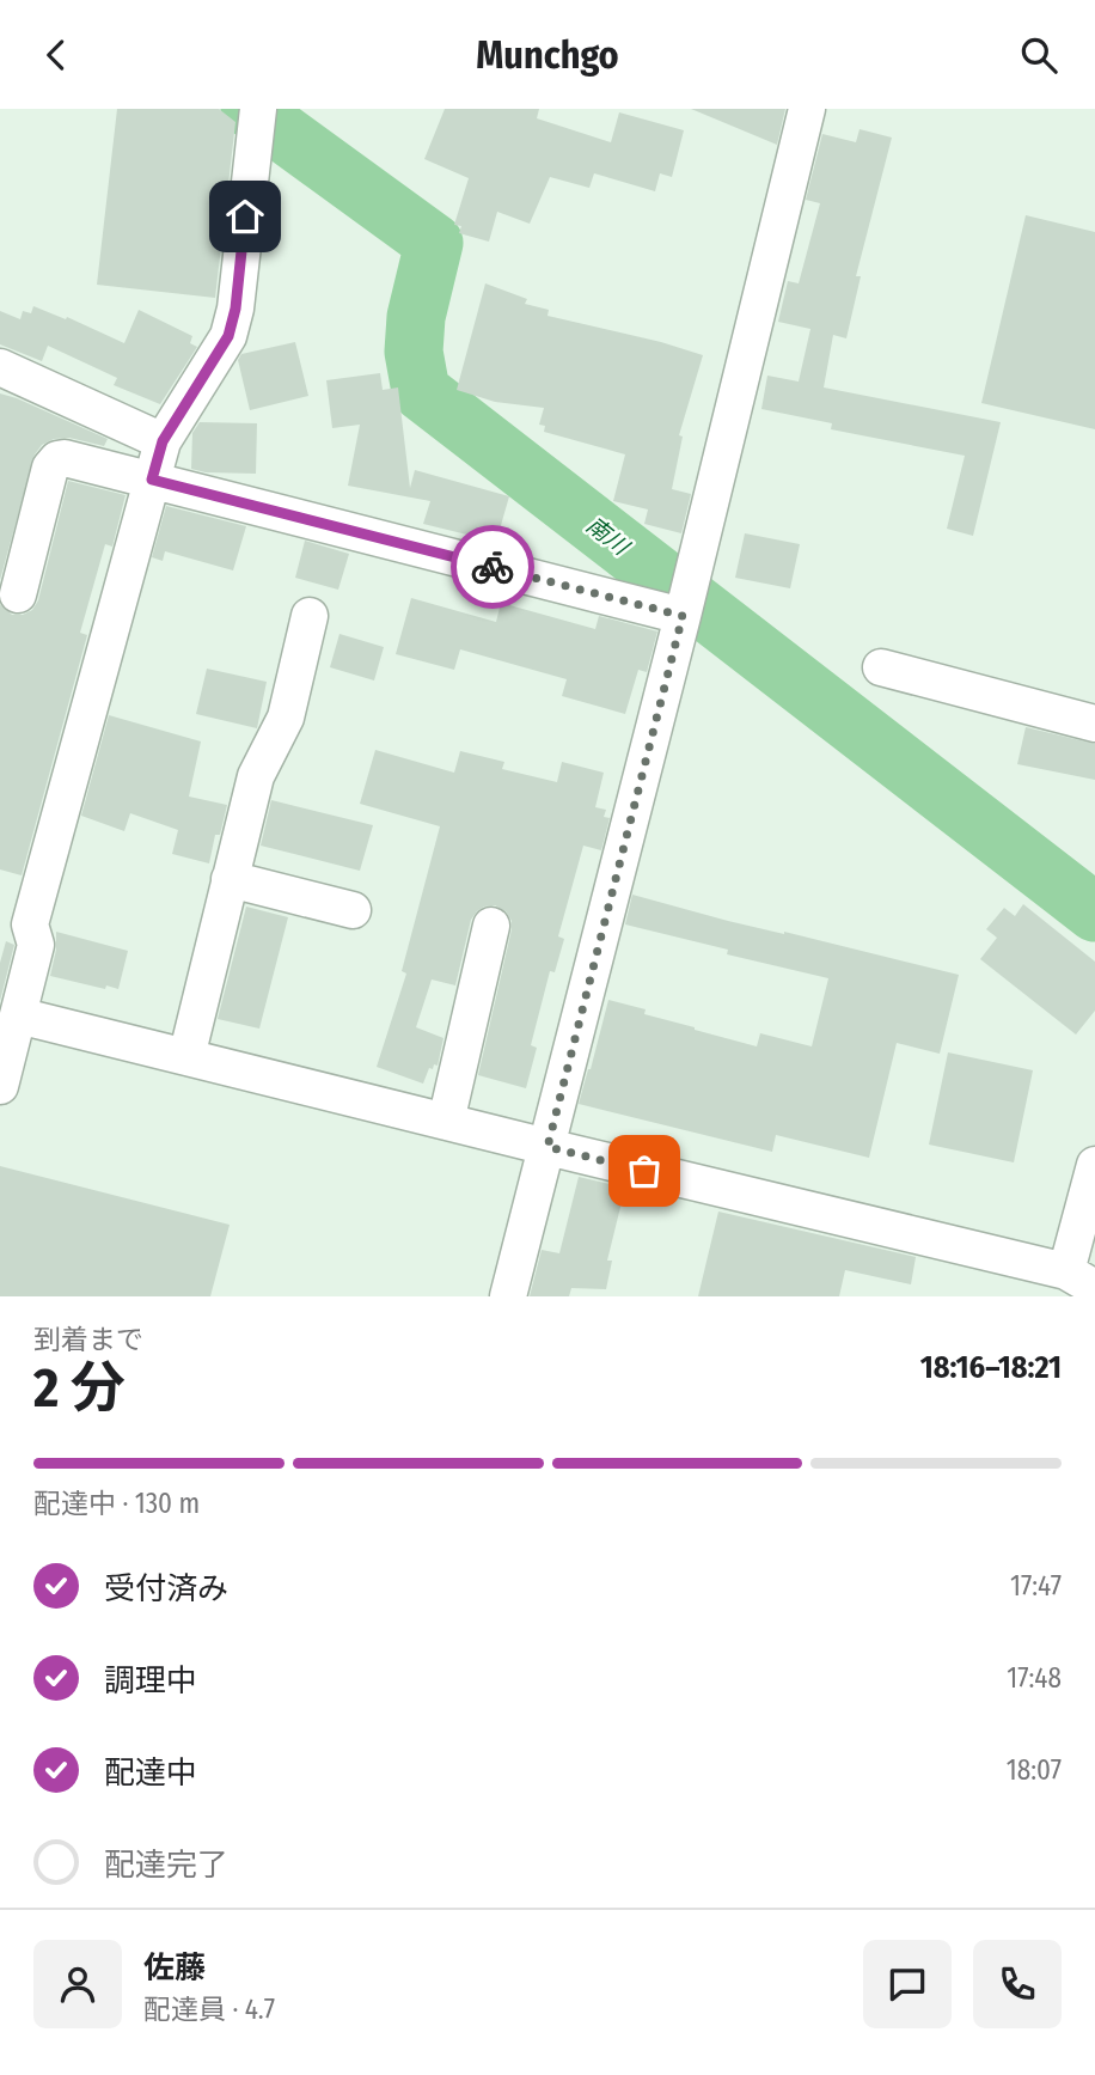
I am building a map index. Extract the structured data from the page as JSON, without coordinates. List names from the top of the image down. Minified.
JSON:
{"water":["南川"],"page":{"header":"Munchgo","heading":["2 分","到着まで","18:16–18:21"],"panel":["佐藤","配達員 · 4.7"],"bar":"配達中 · 130 m","list":[["受付済み","17:47"],["調理中","17:48"],["配達中","18:07"],"配達完了"]}}
